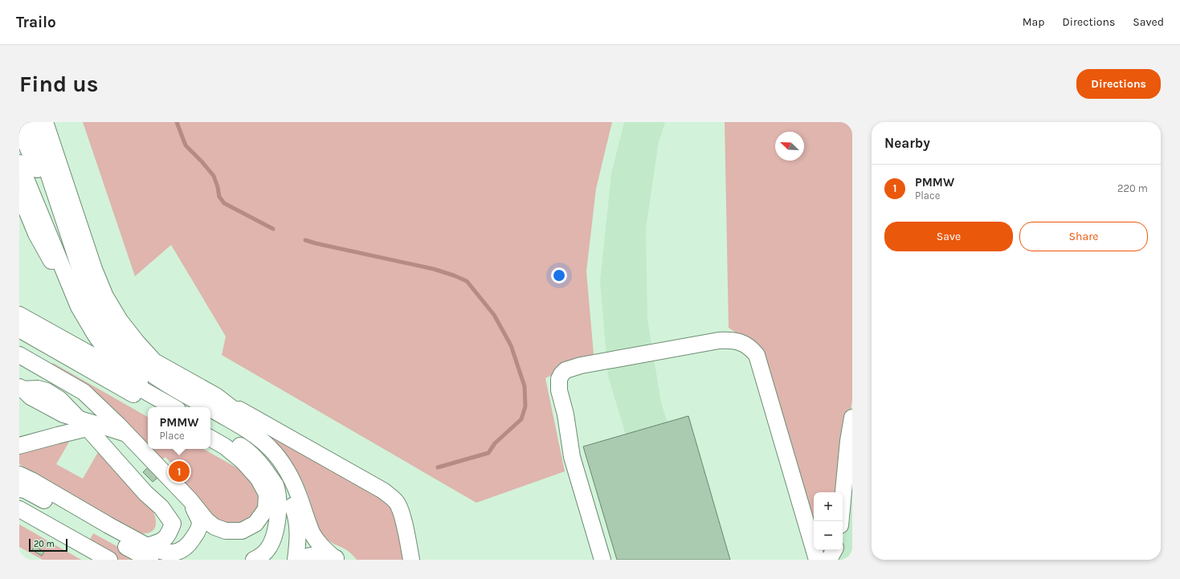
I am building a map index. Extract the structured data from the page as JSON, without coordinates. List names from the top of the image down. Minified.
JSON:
{"scale_bar":"20 m","north":"top left","page":{"header":"Trailo","nav":["Map","Directions","Saved"],"buttons":["Directions",["Save","Share"]],"title":"Find us","heading":"Nearby","list":[{"mark":"1","name":"PMMW","note":"Place","value":"220 m"}],"popup":["PMMW","Place"],"pins":"1","map_buttons":["+","−"],"scale":"20 m"}}
